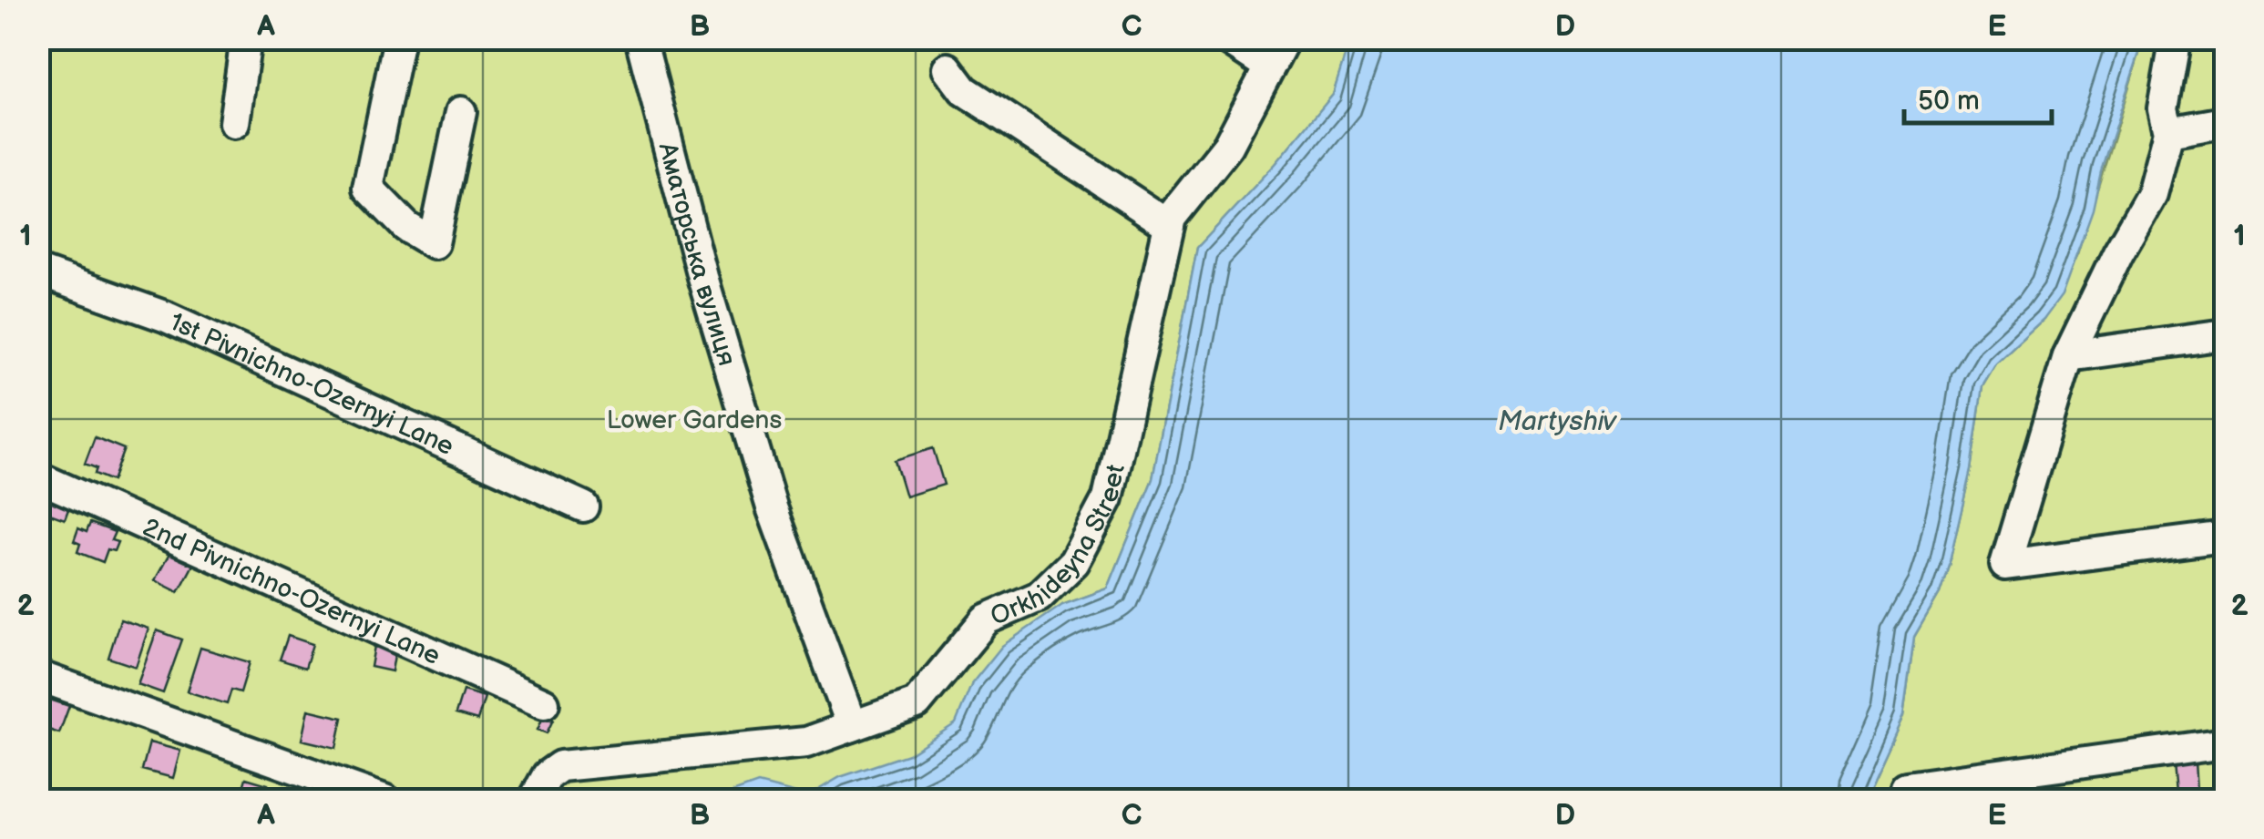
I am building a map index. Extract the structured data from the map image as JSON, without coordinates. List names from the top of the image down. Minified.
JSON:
{"streets":{"street":["Аматорська вулиця","1st Pivnichno-Ozernyi Lane","Orkhideyna Street","2nd Pivnichno-Ozernyi Lane"]},"crossings":[["Аматорська вулиця","Orkhideyna Street"]],"water":["Martyshiv"],"parks":["Lower Gardens"],"scale_bar":"50 m","grid":{"columns":["A","B","C","D","E"],"rows":["1","2"]}}
